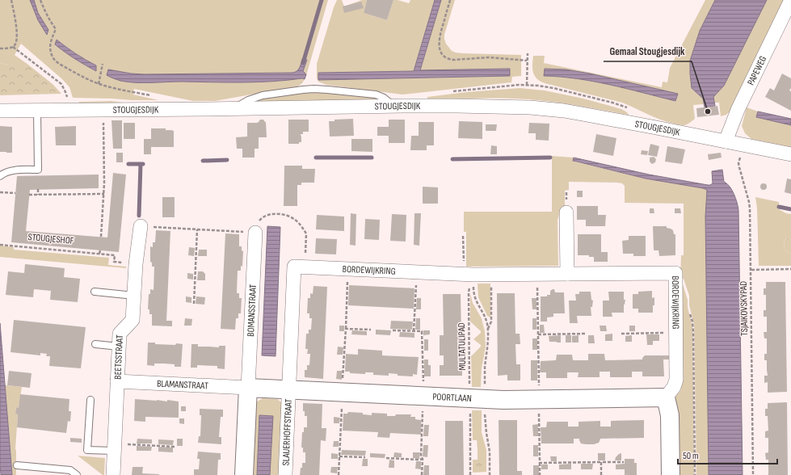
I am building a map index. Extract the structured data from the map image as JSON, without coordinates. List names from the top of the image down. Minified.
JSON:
{"streets":{"street":["PAPEWEG","STOUGJESDIJK","BORDEWIJKRING","BOMANSSTRAAT","BEETSSTRAAT","BLAMANSTRAAT","POORTLAAN","SLAUERHOFFSTRAAT"],"path":["STOUGJESHOF","TSJAIKOVSKYPAD","MULTATULIPAD"]},"crossings":[["PAPEWEG","STOUGJESDIJK"],["STOUGJESDIJK","TSJAIKOVSKYPAD"],["STOUGJESHOF","BEETSSTRAAT"],["BORDEWIJKRING","MULTATULIPAD"],["BORDEWIJKRING","POORTLAAN"],["BORDEWIJKRING","SLAUERHOFFSTRAAT"],["BOMANSSTRAAT","BLAMANSTRAAT"],["BOMANSSTRAAT","POORTLAAN"],["MULTATULIPAD","POORTLAAN"],["BEETSSTRAAT","BLAMANSTRAAT"],["BLAMANSTRAAT","POORTLAAN"],["POORTLAAN","SLAUERHOFFSTRAAT"]],"places":["Gemaal Stougjesdijk"],"scale_bar":"50 m"}
